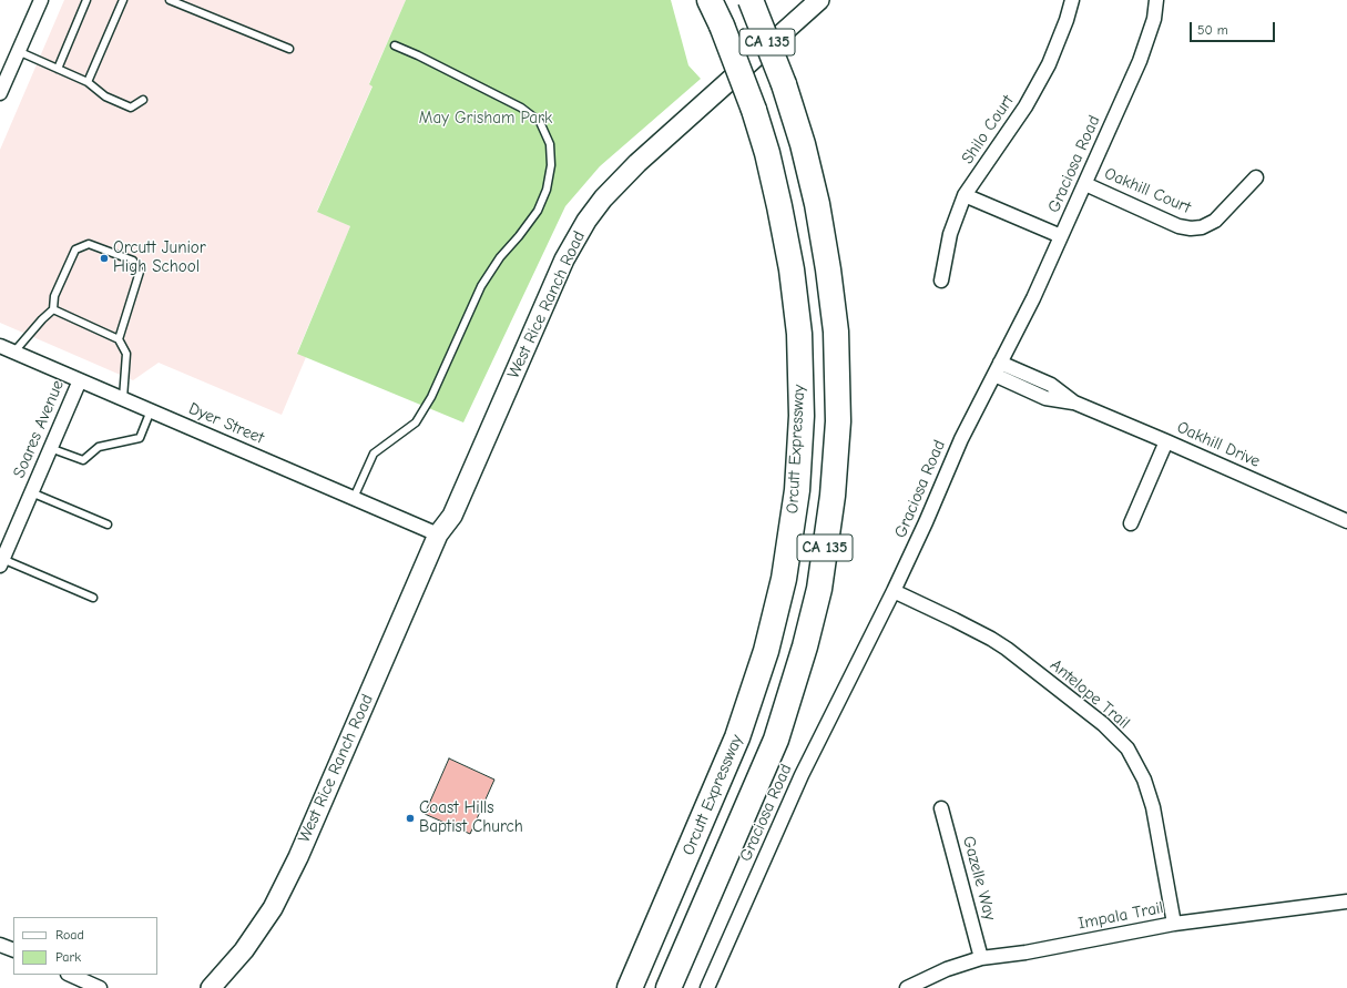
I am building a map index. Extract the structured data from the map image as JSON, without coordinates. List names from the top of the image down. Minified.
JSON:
{"streets":{"highway":["CA 135","Orcutt Expressway"],"main road":["West Rice Ranch Road"],"street":["Shilo Court","Graciosa Road","Oakhill Court","Dyer Street","Soares Avenue","Oakhill Drive","Antelope Trail","Gazelle Way","Impala Trail"]},"crossings":[["Graciosa Road","Oakhill Court"],["Graciosa Road","Oakhill Drive"],["Graciosa Road","Antelope Trail"],["West Rice Ranch Road","Dyer Street"],["Dyer Street","Soares Avenue"],["Antelope Trail","Impala Trail"],["Gazelle Way","Impala Trail"]],"parks":["May Grisham Park"],"places":["Orcutt Junior High School","Coast Hills Baptist Church"],"legend":["Road","Park"],"scale_bar":"50 m"}
